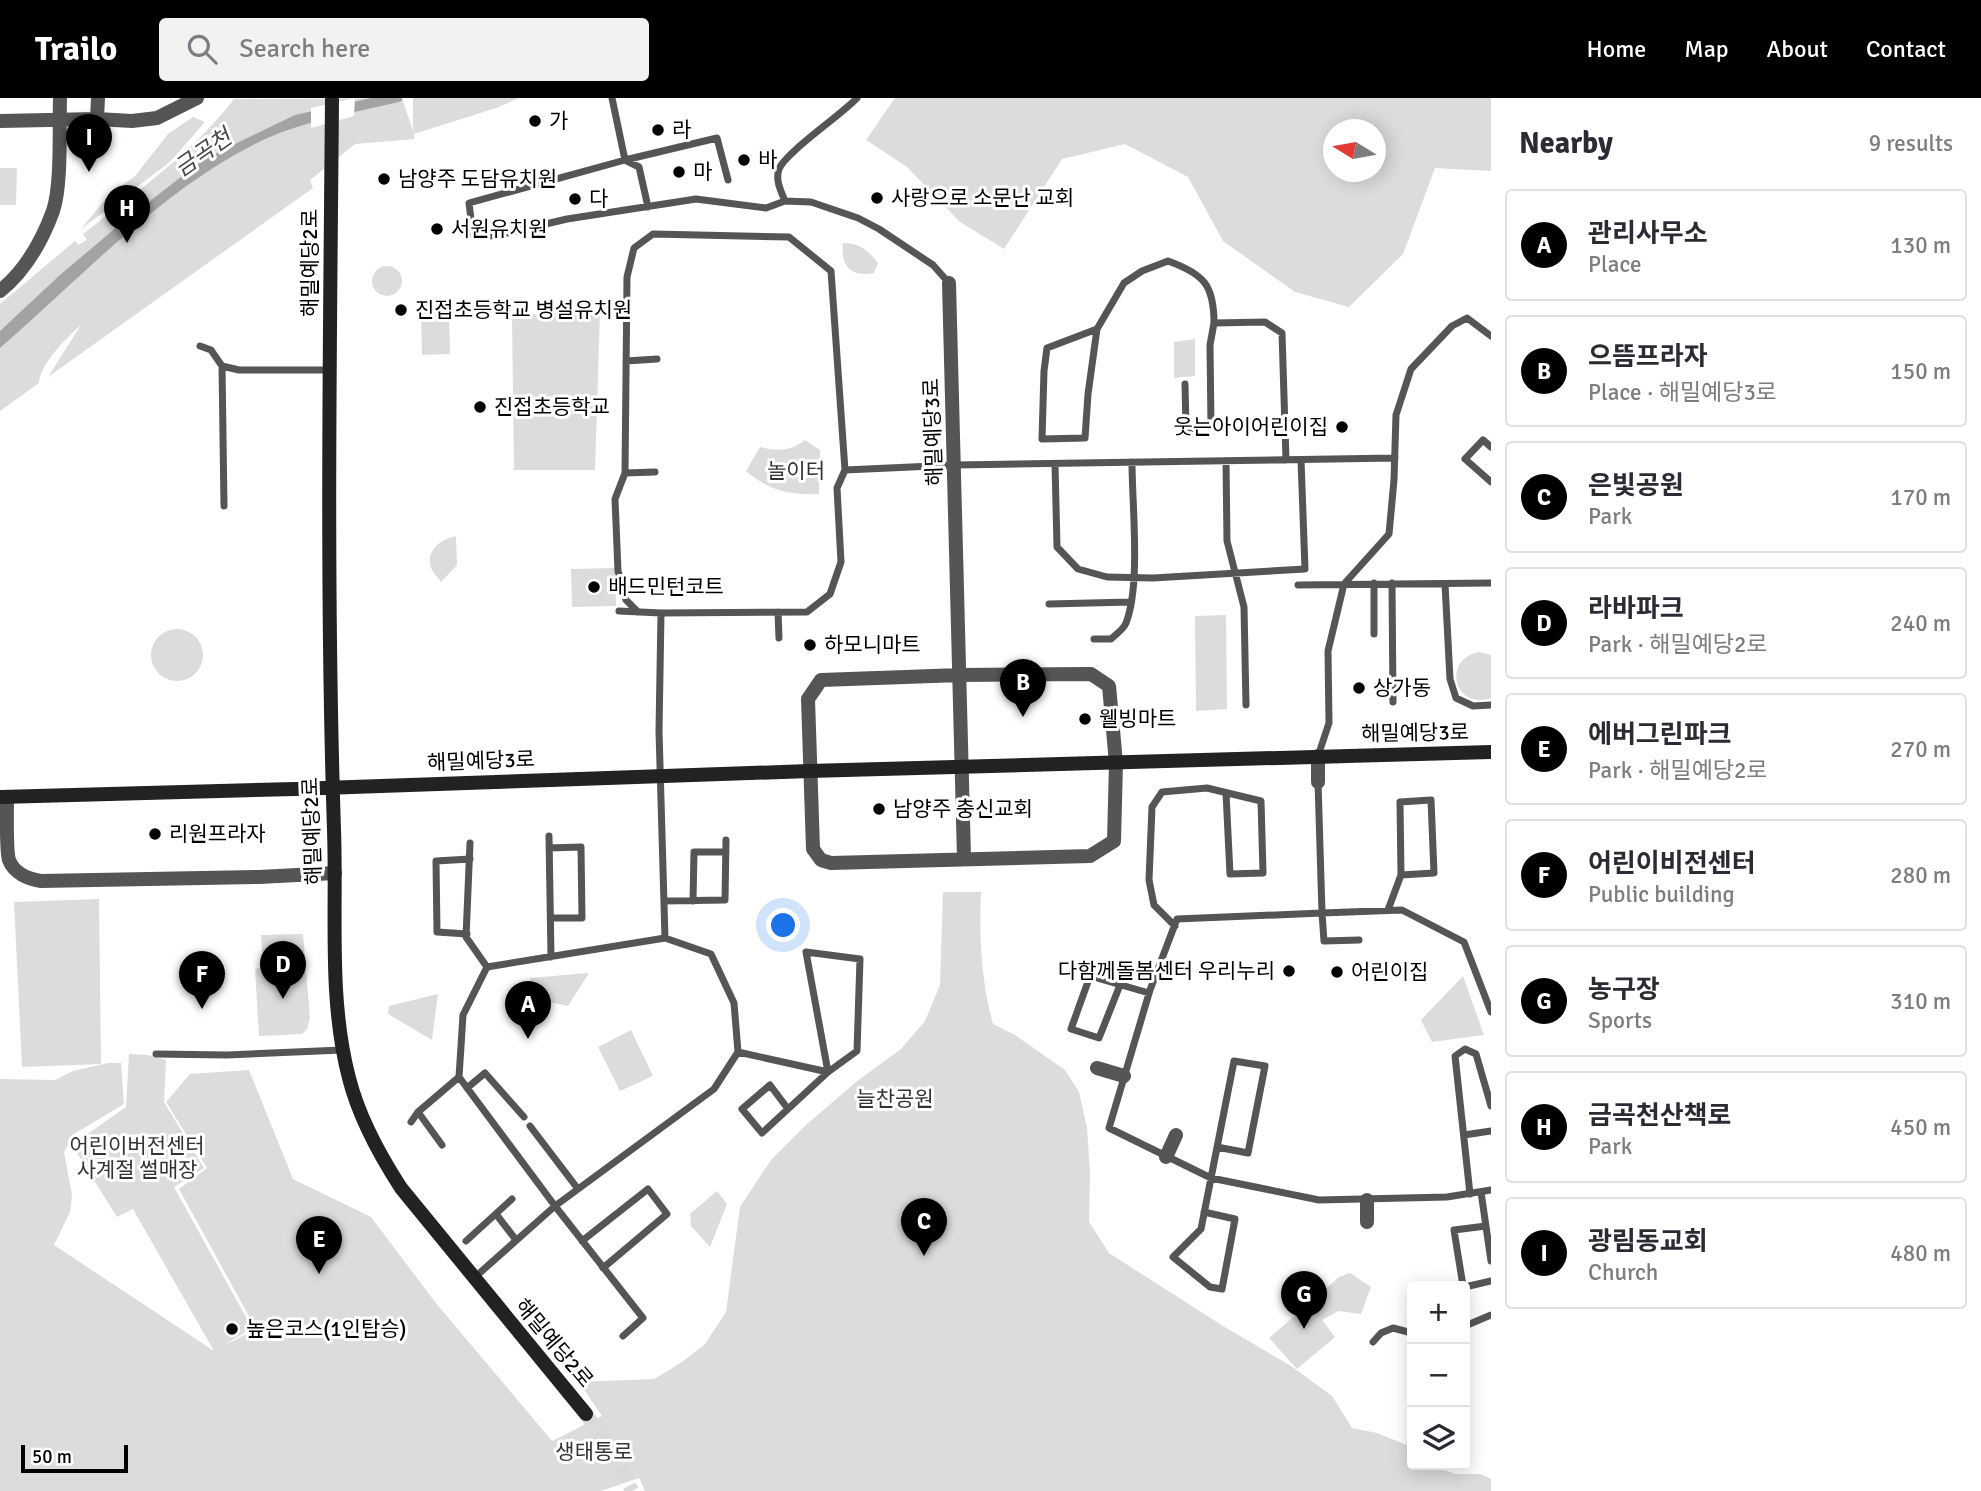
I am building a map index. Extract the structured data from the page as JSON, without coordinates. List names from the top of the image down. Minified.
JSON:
{"streets":{"street":["해밀예당2로","해밀예당3로"]},"crossings":[["해밀예당2로","해밀예당3로"]],"water":["금곡천"],"parks":["놀이터","늘찬공원","어린이버전센터 사계절 썰매장","생태통로"],"places":["가","라","바","마","남양주 도담유치원","사랑으로 소문난 교회","다","서원유치원","진접초등학교 병설유치원","진접초등학교","웃는아이어린이집","배드민턴코트","하모니마트","상가동","웰빙마트","남양주 충신교회","리원프라자","다함께돌봄센터 우리누리","어린이집","높은코스(1인탑승)"],"scale_bar":"50 m","north":"left","page":{"header":"Trailo","search":"Search here","nav":["Home","Map","About","Contact"],"heading":["Nearby","9 results"],"pins":["I","H","B","D","F","A","C","E","G"],"list":[{"mark":"A","name":"관리사무소","note":"Place","value":"130 m"},{"mark":"B","name":"으뜸프라자","note":"Place · 해밀예당3로","value":"150 m"},{"mark":"C","name":"은빛공원","note":"Park","value":"170 m"},{"mark":"D","name":"라바파크","note":"Park · 해밀예당2로","value":"240 m"},{"mark":"E","name":"에버그린파크","note":"Park · 해밀예당2로","value":"270 m"},{"mark":"F","name":"어린이비전센터","note":"Public building","value":"280 m"},{"mark":"G","name":"농구장","note":"Sports","value":"310 m"},{"mark":"H","name":"금곡천산책로","note":"Park","value":"450 m"},{"mark":"I","name":"광림동교회","note":"Church","value":"480 m"}],"map_buttons":["+","−"],"scale":"50 m"}}
